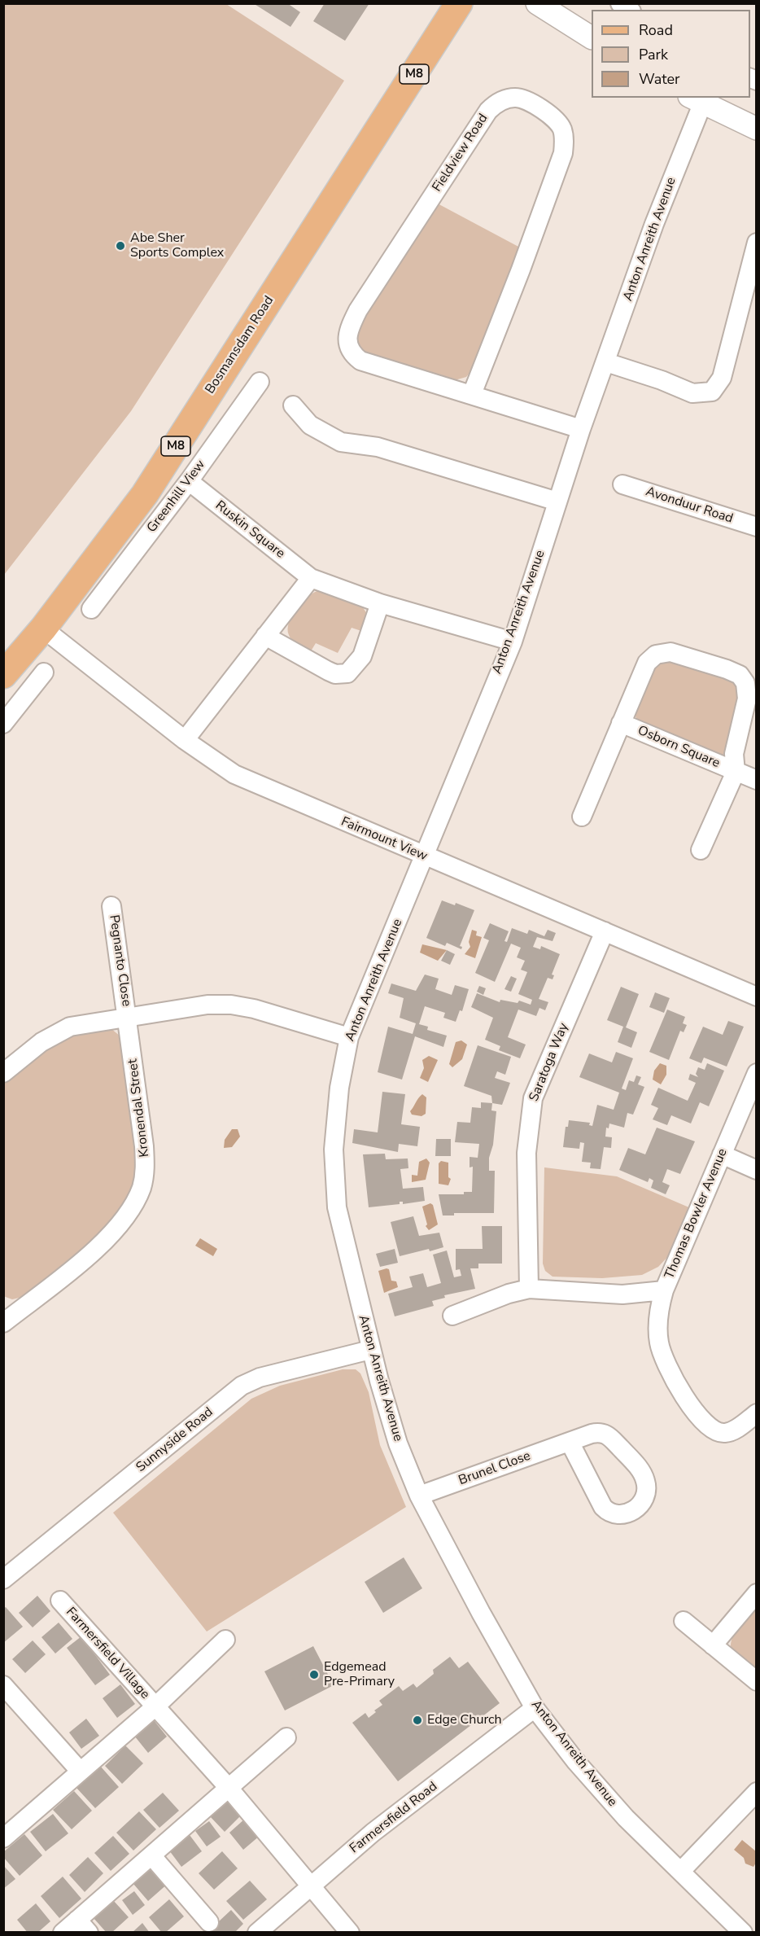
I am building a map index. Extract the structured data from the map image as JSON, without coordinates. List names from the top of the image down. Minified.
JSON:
{"streets":{"main road":["M8","Bosmansdam Road"],"street":["Fieldview Road","Anton Anreith Avenue","Greenhill View","Avonduur Road","Ruskin Square","Osborn Square","Fairmount View","Pegnanto Close","Saratoga Way","Kronendal Street","Thomas Bowler Avenue","Sunnyside Road","Brunel Close","Farmersfield Village","Farmersfield Road"]},"crossings":[["Fieldview Road","Anton Anreith Avenue"],["Anton Anreith Avenue","Ruskin Square"],["Anton Anreith Avenue","Fairmount View"],["Anton Anreith Avenue","Sunnyside Road"],["Anton Anreith Avenue","Brunel Close"],["Anton Anreith Avenue","Farmersfield Road"],["Bosmansdam Road","Fairmount View"],["Greenhill View","Ruskin Square"],["Fairmount View","Saratoga Way"],["Pegnanto Close","Kronendal Street"],["Saratoga Way","Thomas Bowler Avenue"],["Farmersfield Village","Farmersfield Road"]],"places":["Abe Sher Sports Complex","Edgemead Pre-Primary","Edge Church"],"legend":["Road","Park","Water"]}
